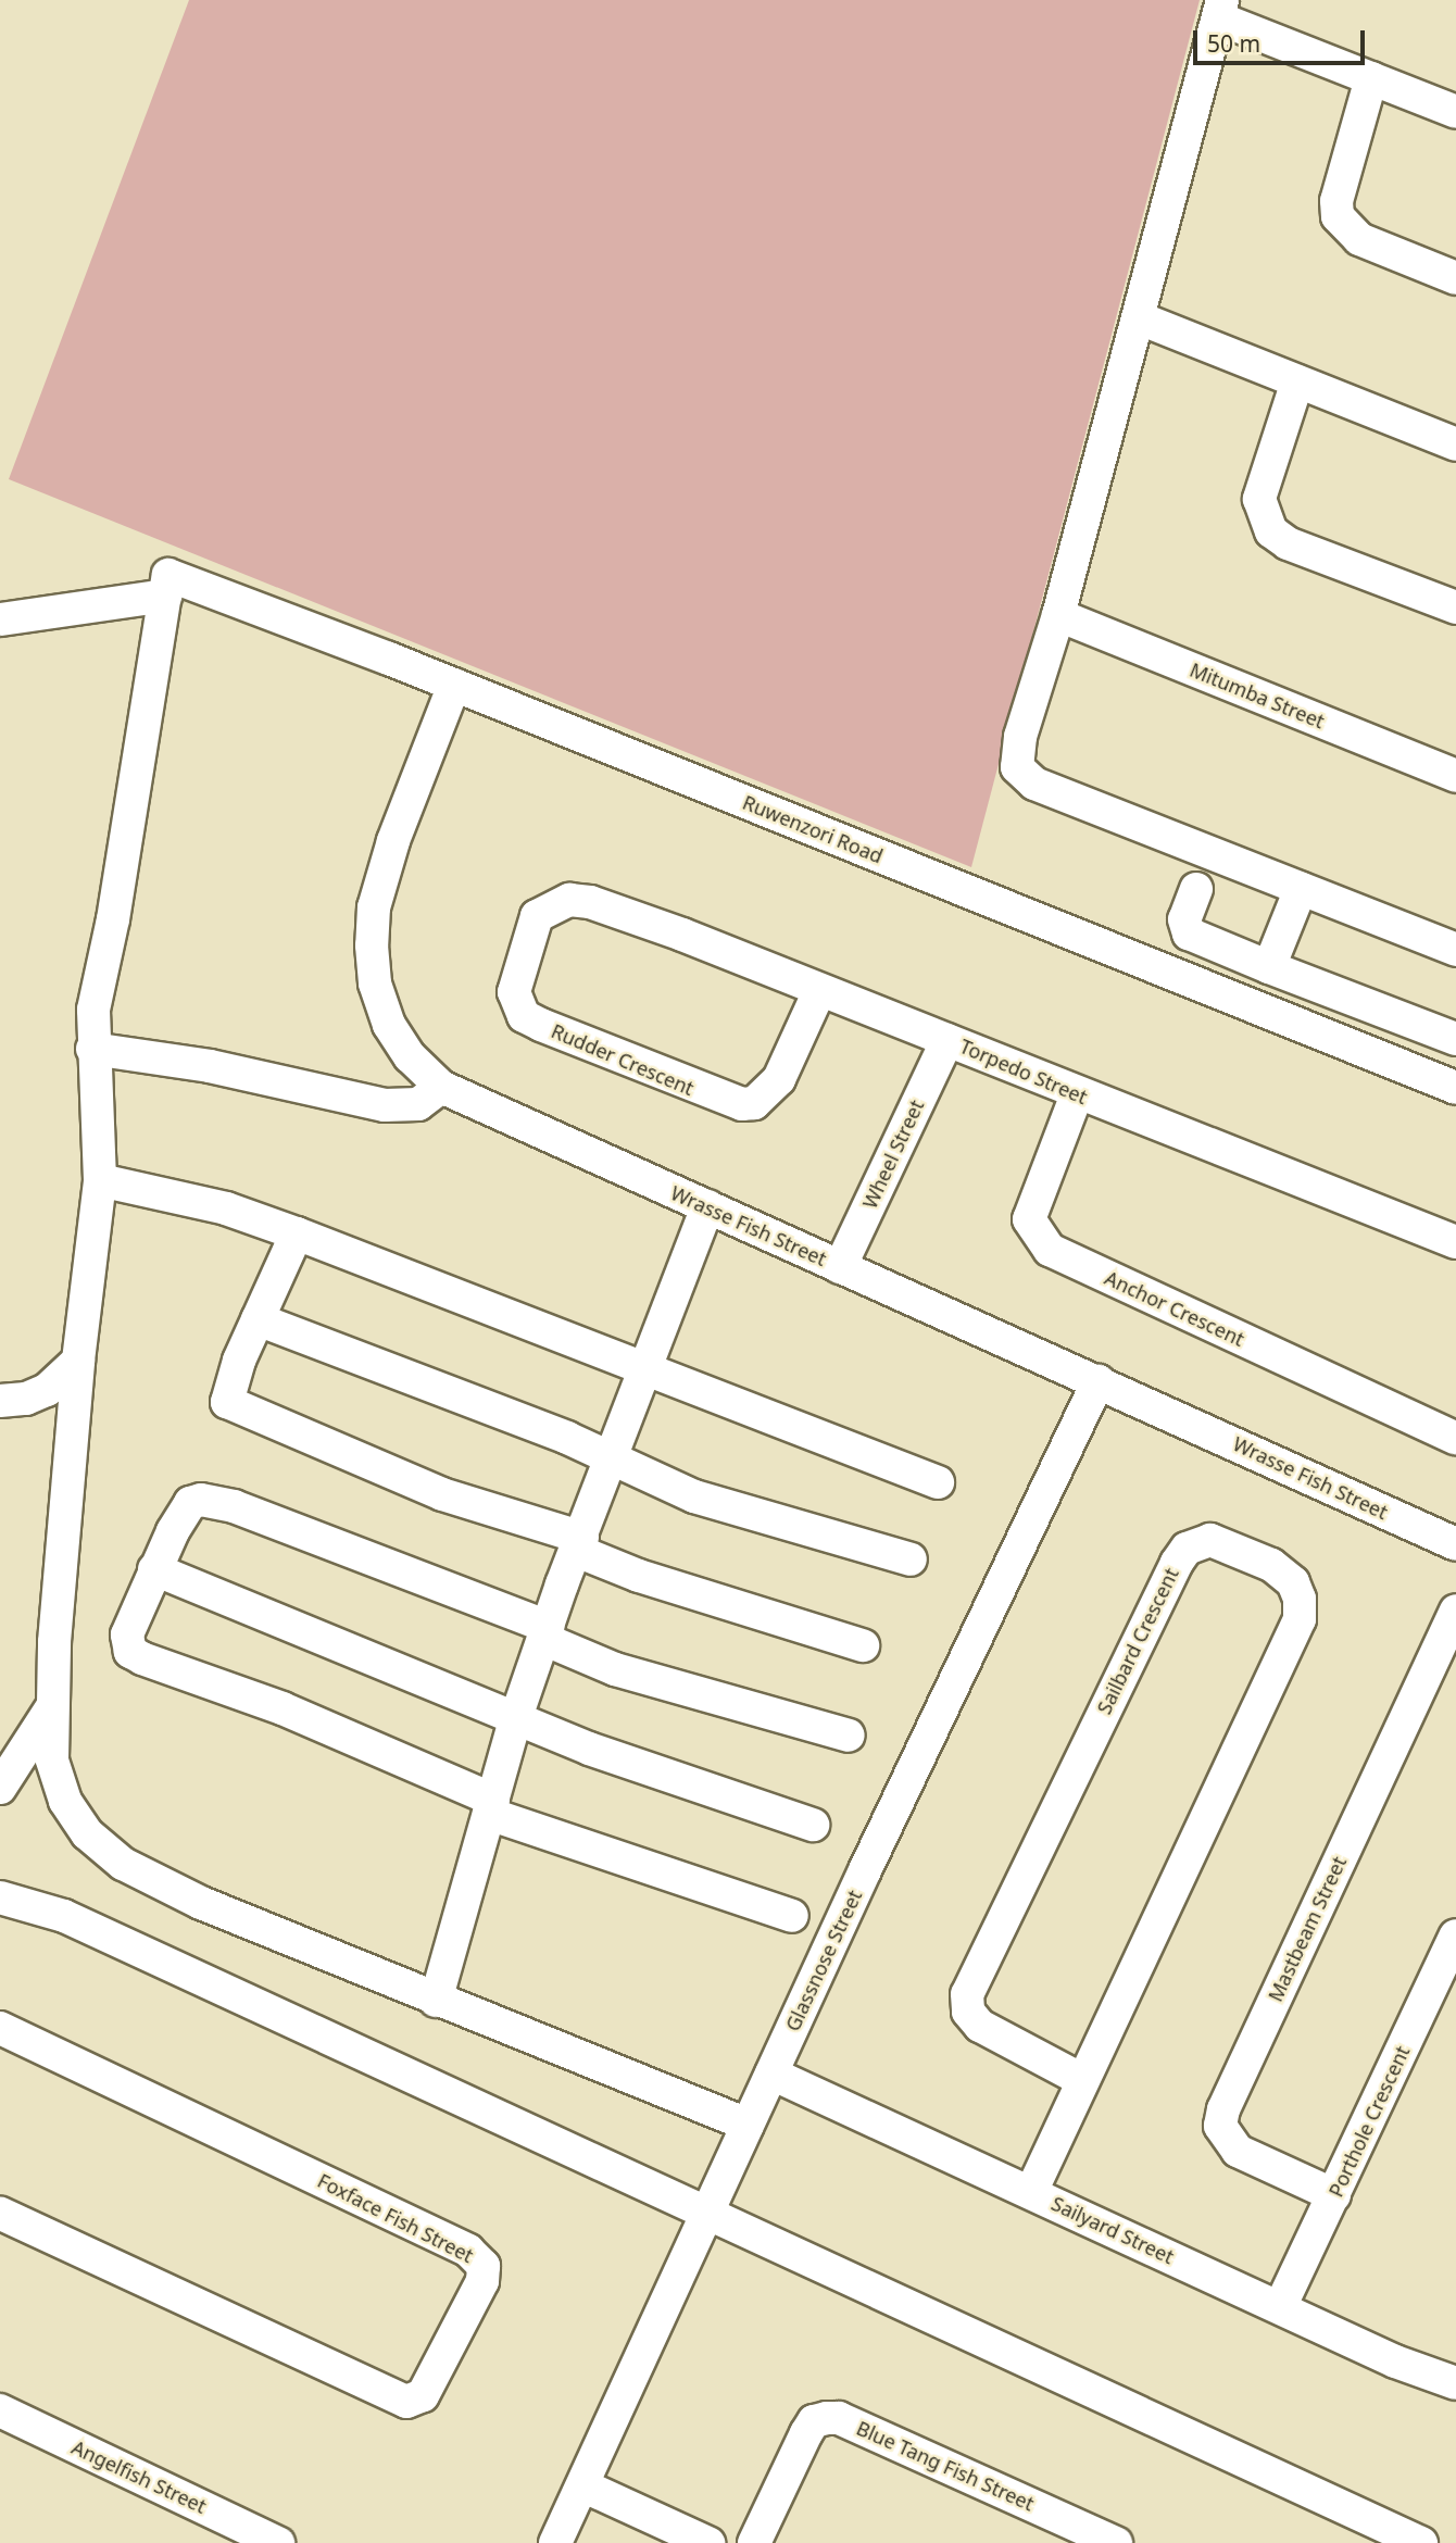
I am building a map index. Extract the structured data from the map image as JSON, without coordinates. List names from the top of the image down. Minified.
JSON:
{"streets":{"street":["Mitumba Street","Ruwenzori Road","Rudder Crescent","Torpedo Street","Wheel Street","Wrasse Fish Street","Anchor Crescent","Sailbard Crescent","Mastbeam Street","Glassnose Street","Porthole Crescent","Foxface Fish Street","Sailyard Street","Blue Tang Fish Street","Angelfish Street"]},"crossings":[["Ruwenzori Road","Wrasse Fish Street"],["Rudder Crescent","Torpedo Street"],["Torpedo Street","Wheel Street"],["Torpedo Street","Anchor Crescent"],["Wheel Street","Wrasse Fish Street"],["Wrasse Fish Street","Glassnose Street"],["Sailbard Crescent","Sailyard Street"],["Mastbeam Street","Porthole Crescent"],["Glassnose Street","Sailyard Street"],["Porthole Crescent","Sailyard Street"]],"scale_bar":"50 m"}
